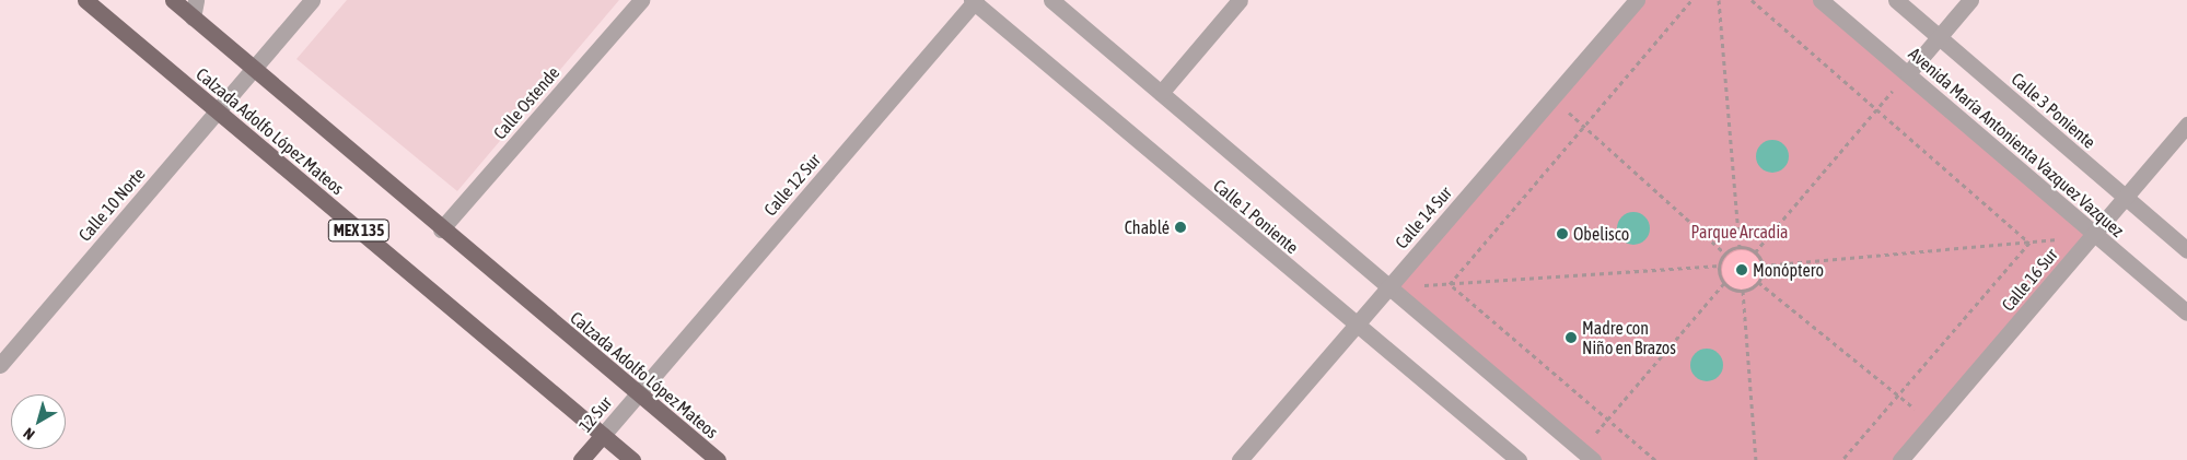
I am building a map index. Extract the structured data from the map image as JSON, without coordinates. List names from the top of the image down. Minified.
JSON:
{"streets":{"main road":["Calzada Adolfo López Mateos","MEX 135","12 Sur"],"street":["Calle Ostende","Calle 3 Poniente","Avenida María Antonienta Vazquez Vazquez","Calle 12 Sur","Calle 10 Norte","Calle 1 Poniente","Calle 14 Sur","Calle 16 Sur"]},"crossings":[["Calle Ostende","Calzada Adolfo López Mateos"],["Calle 3 Poniente","Calle 16 Sur"],["Calzada Adolfo López Mateos","Calle 12 Sur"],["Calzada Adolfo López Mateos","Calle 10 Norte"],["Calzada Adolfo López Mateos","12 Sur"],["Avenida María Antonienta Vazquez Vazquez","Calle 16 Sur"],["Calle 12 Sur","Calle 1 Poniente"],["Calle 12 Sur","12 Sur"],["Calle 1 Poniente","Calle 14 Sur"]],"parks":["Parque Arcadia"],"places":["Chablé","Obelisco","Monóptero","Madre con Niño en Brazos"],"north":"bottom left"}
